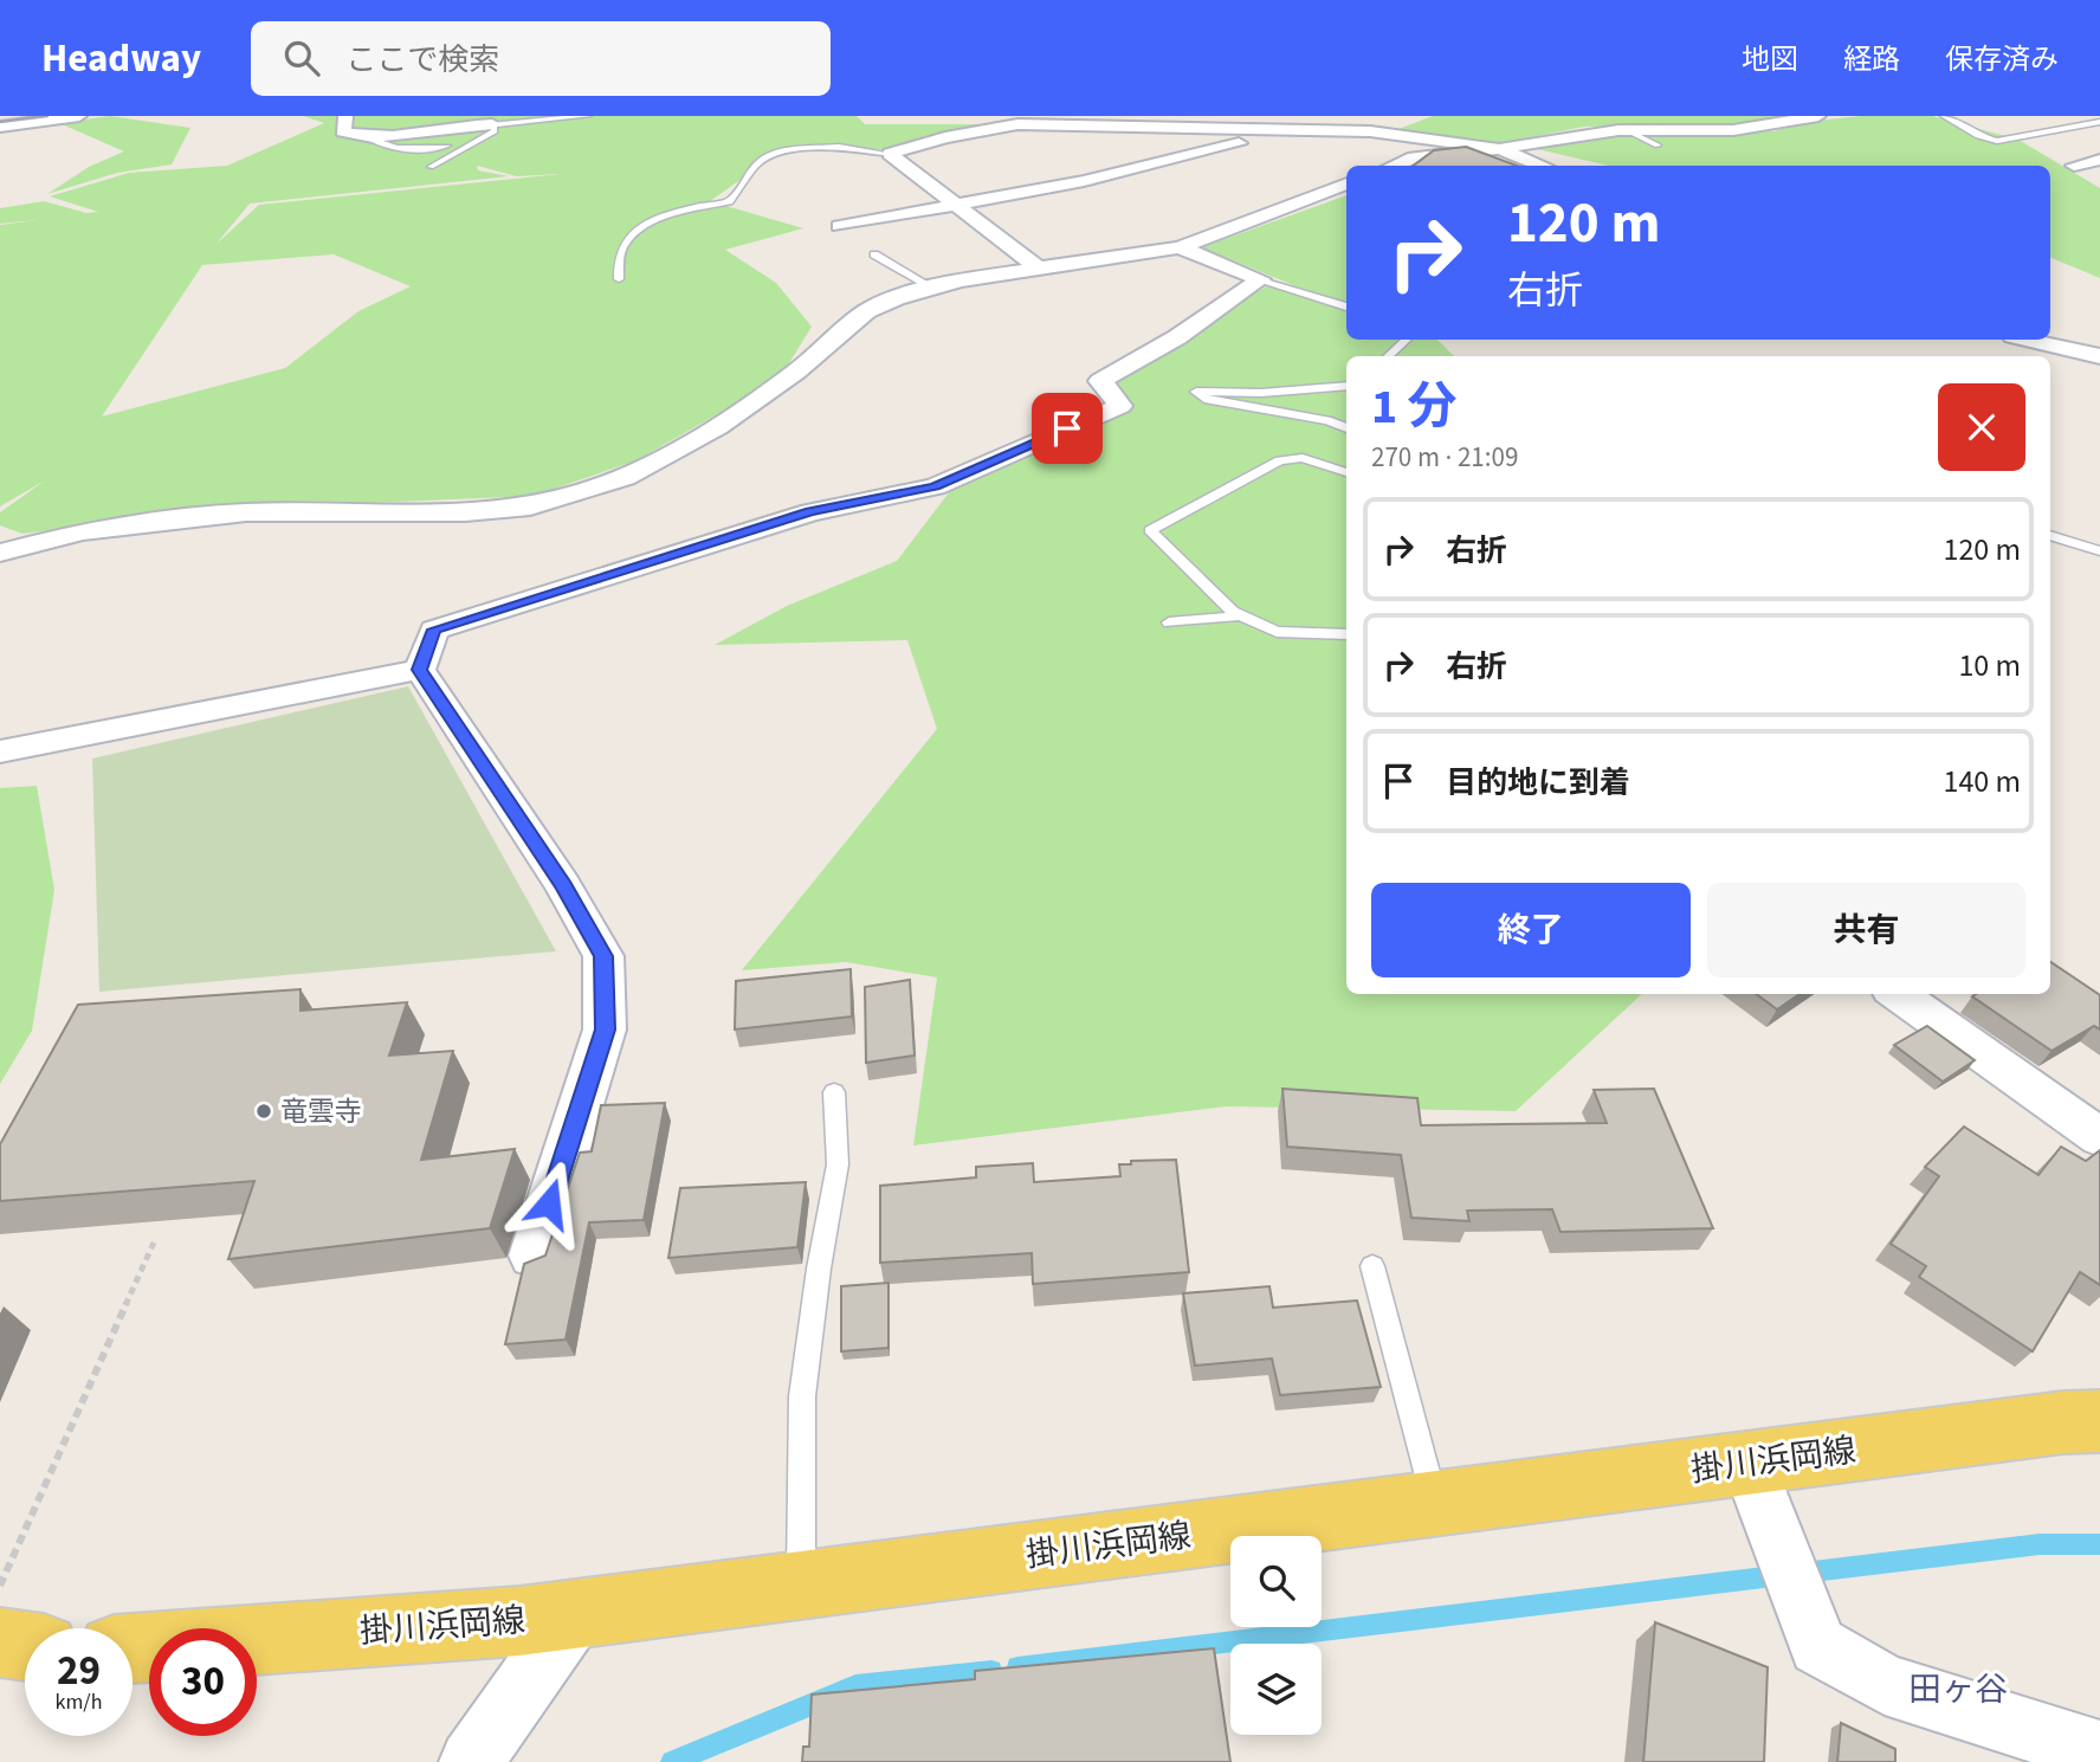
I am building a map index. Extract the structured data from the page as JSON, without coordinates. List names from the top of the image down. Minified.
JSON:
{"streets":{"main road":["掛川浜岡線"]},"districts":["田ヶ谷"],"places":["竜雲寺"],"page":{"header":"Headway","search":"ここで検索","nav":["地図","経路","保存済み"],"turn":["120 m","右折"],"heading":["1 分","270 m · 21:09"],"list":[{"name":"右折","value":"120 m"},{"name":"右折","value":"10 m"},{"name":"目的地に到着","value":"140 m"}],"buttons":["終了","共有"],"speed":"29 km/h","limit":"30"}}
